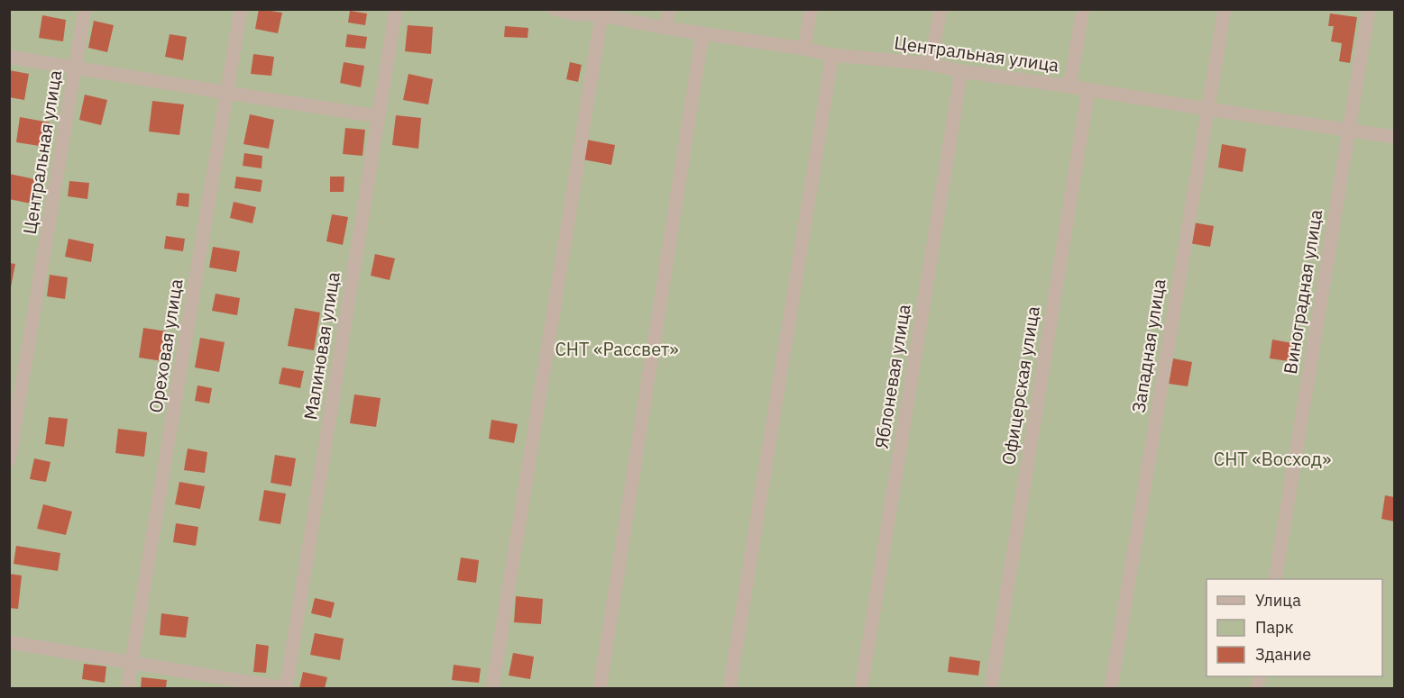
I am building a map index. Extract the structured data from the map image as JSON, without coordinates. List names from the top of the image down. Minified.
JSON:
{"streets":{"street":["Центральная улица","Виноградная улица","Ореховая улица","Малиновая улица","Западная улица","Яблоневая улица","Офицерская улица"]},"crossings":[["Центральная улица","Виноградная улица"],["Центральная улица","Западная улица"],["Центральная улица","Яблоневая улица"],["Центральная улица","Офицерская улица"]],"parks":["СНТ «Рассвет»","СНТ «Восход»"],"legend":["Улица","Парк","Здание"]}
